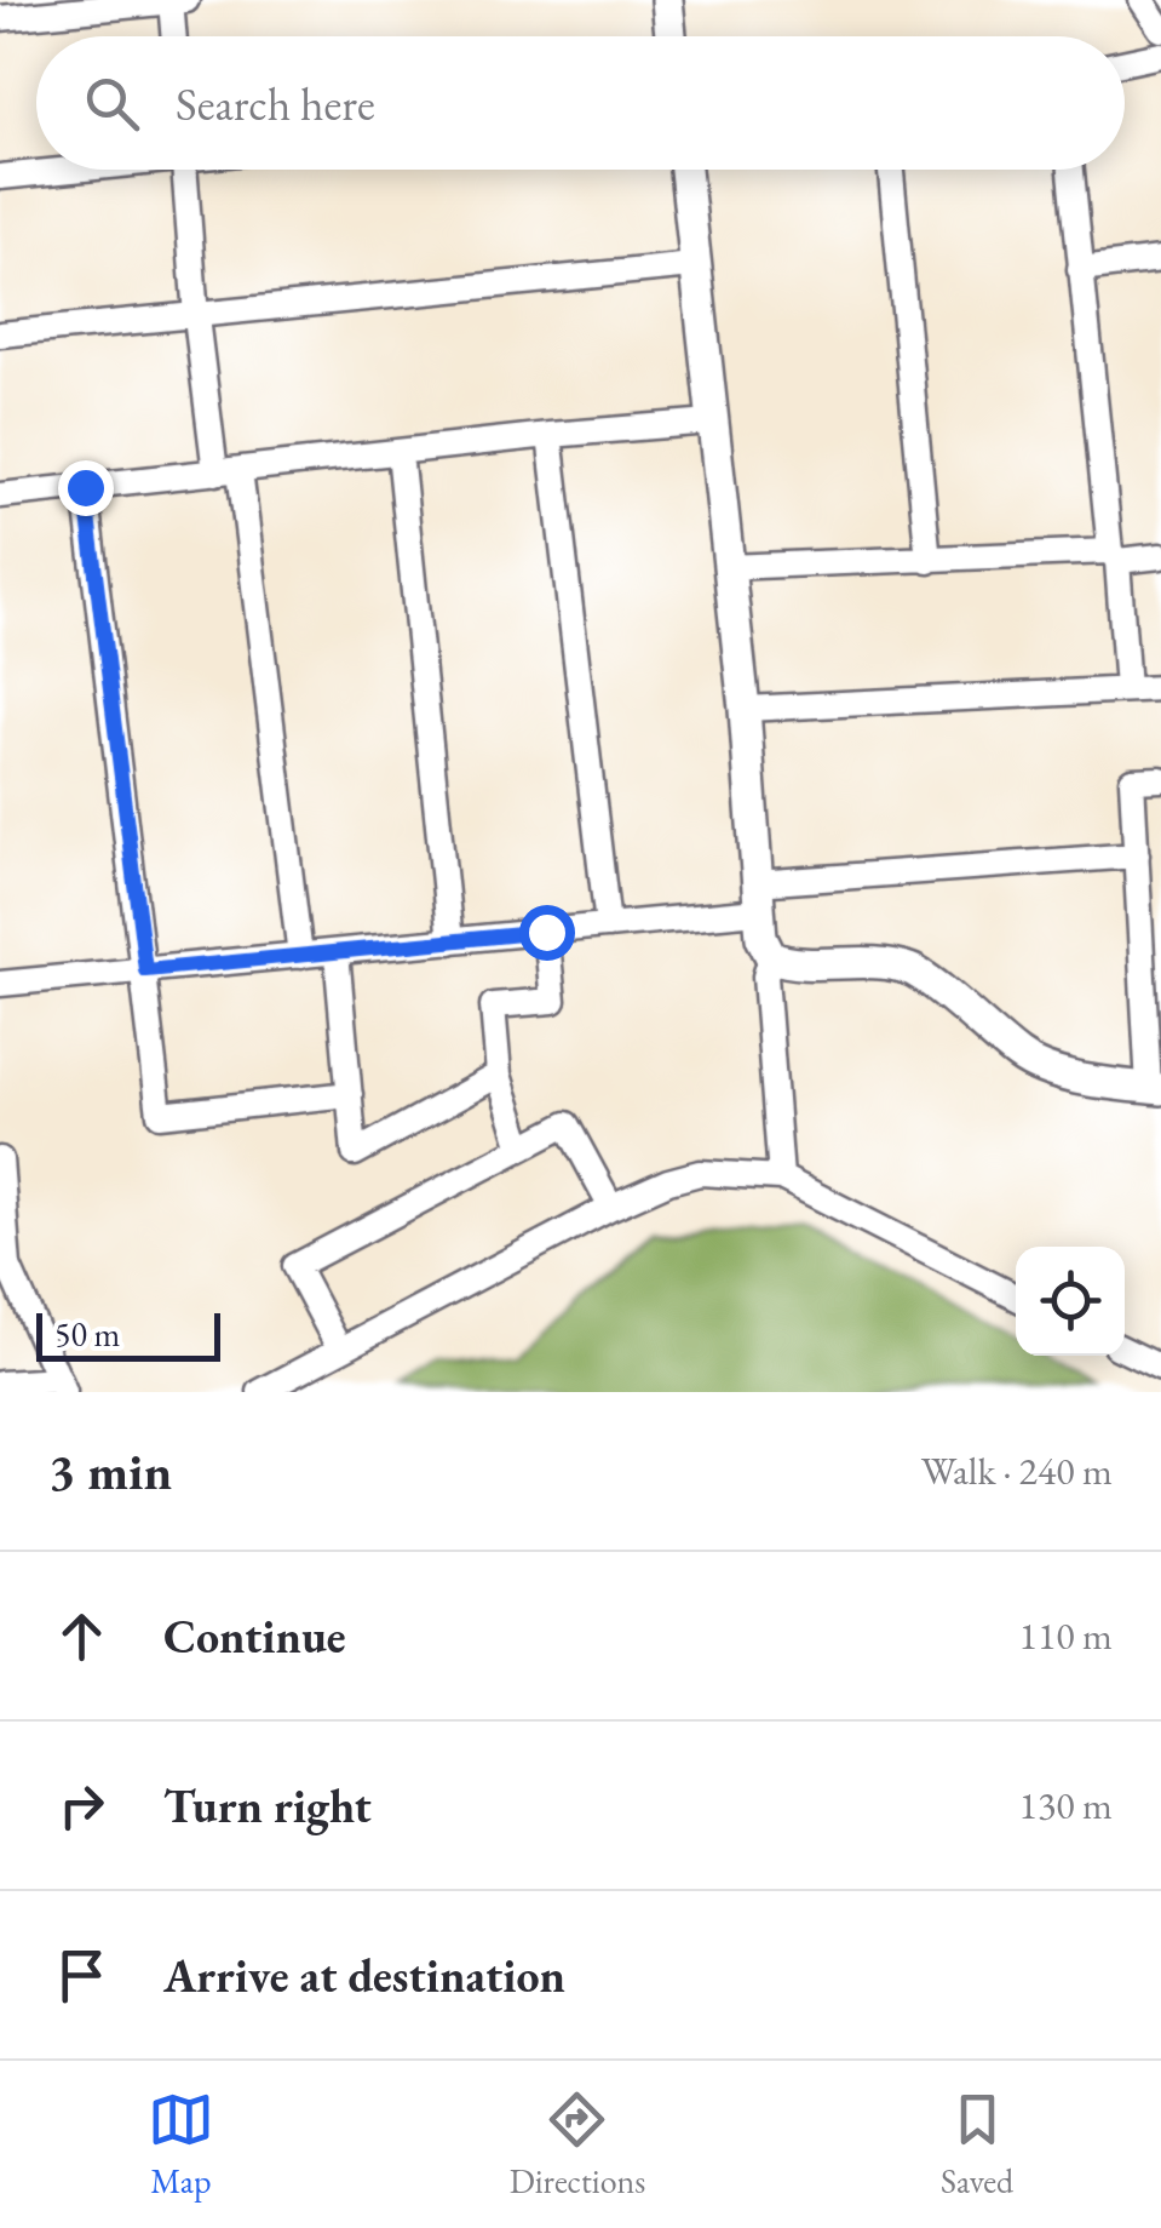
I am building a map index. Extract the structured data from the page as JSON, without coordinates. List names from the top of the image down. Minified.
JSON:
{"scale_bar":"50 m","page":{"search":"Search here","scale":"50 m","heading":["3 min","Walk · 240 m"],"list":[["Continue","110 m"],["Turn right","130 m"],"Arrive at destination"],"nav":["Map","Directions","Saved"]}}
